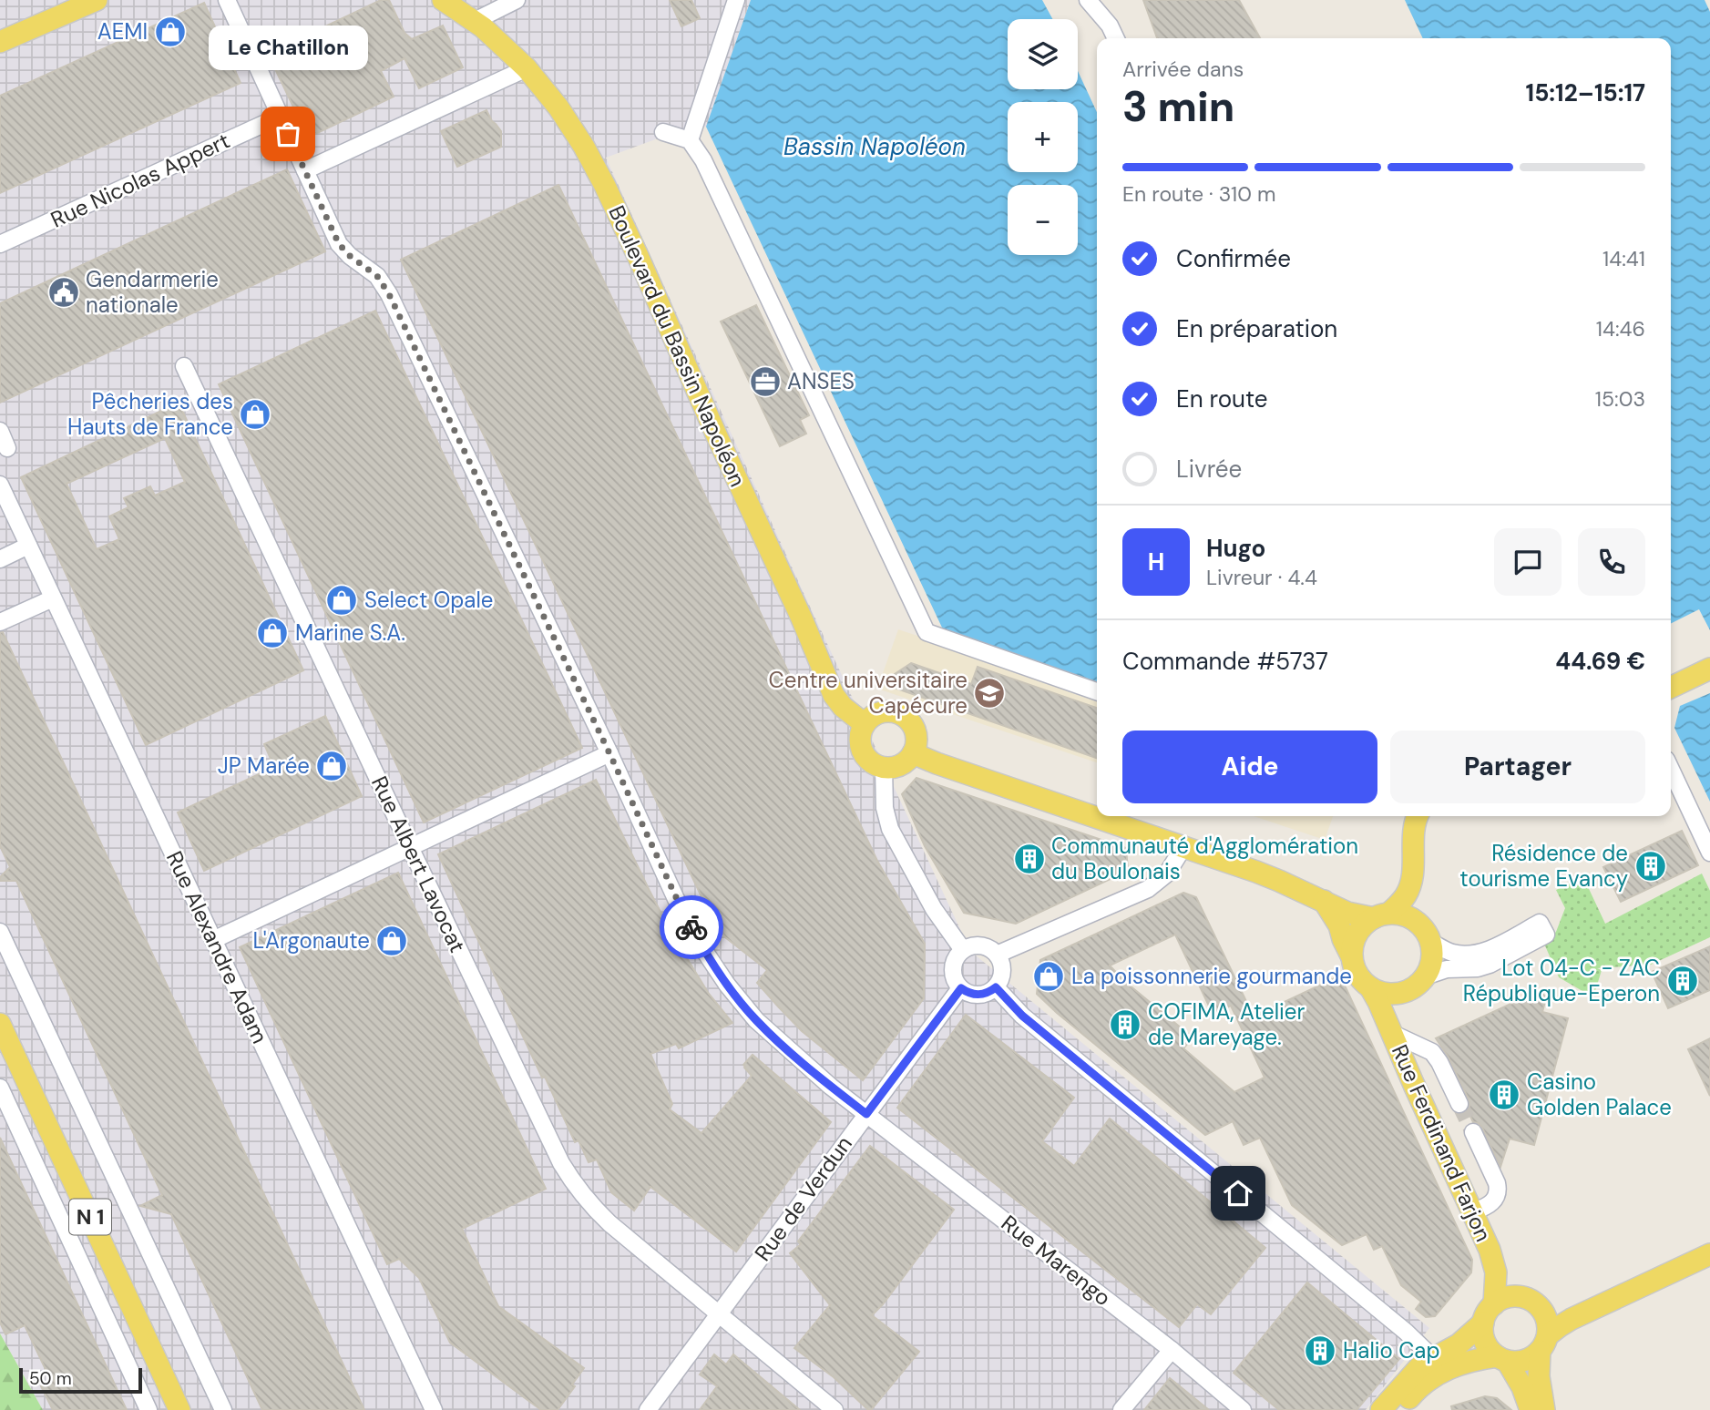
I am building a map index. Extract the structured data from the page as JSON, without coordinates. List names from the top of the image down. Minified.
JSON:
{"streets":{"main road":["Boulevard du Bassin Napoléon","Rue Ferdinand Farjon","N 1"],"street":["Rue Nicolas Appert","Rue Albert Lavocat","Rue Alexandre Adam","Rue de Verdun","Rue Marengo"]},"crossings":[["Rue Nicolas Appert","Rue Marengo"],["Rue Albert Lavocat","Rue de Verdun"],["Rue de Verdun","Rue Marengo"]],"water":["Bassin Napoléon"],"places":{"shop":["AEMI","Pêcheries des Hauts de France","Select Opale","Marine S.A.","JP Marée","L'Argonaute","La poissonnerie gourmande"],"other":["Le Chatillon"],"public building":["Gendarmerie nationale"],"office":["ANSES"],"school or university":["Centre universitaire Capécure"],"building":["Communauté d'Agglomération du Boulonais","Résidence de tourisme Evancy","Lot 04-C - ZAC République-Eperon","COFIMA, Atelier de Mareyage.","Casino Golden Palace","Halio Cap"]},"scale_bar":"50 m","page":{"map_buttons":["+","−"],"bubble":"Le Chatillon","heading":["3 min","Arrivée dans","15:12–15:17"],"panel":["Hugo","Livreur · 4.4","Commande #5737","44.69 €"],"bar":"En route · 310 m","list":[["Confirmée","14:41"],["En préparation","14:46"],["En route","15:03"],"Livrée"],"round":"H","buttons":["Aide","Partager"],"scale":"50 m"}}
